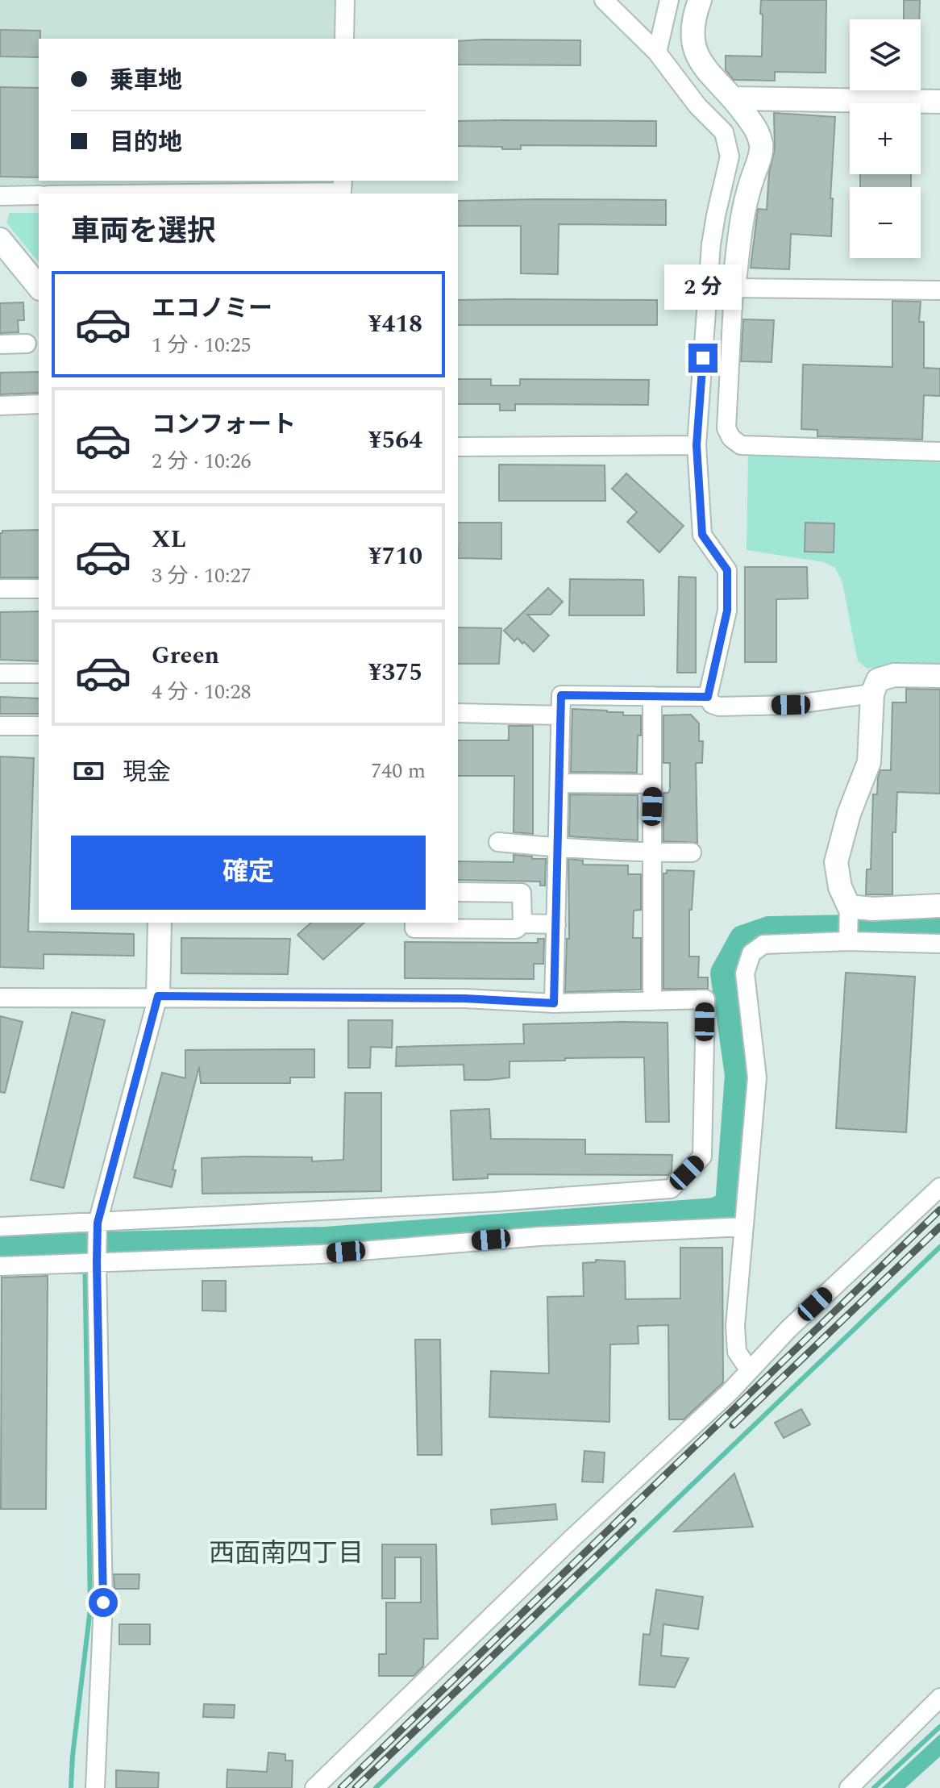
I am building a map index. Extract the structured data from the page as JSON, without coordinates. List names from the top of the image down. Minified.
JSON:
{"districts":["西面南四丁目"],"page":{"map_buttons":["+","−"],"banner":["乗車地","目的地"],"heading":"車両を選択","bubble":"2 分","list":[{"name":"エコノミー","note":"1 分 · 10:25","value":"¥418"},{"name":"コンフォート","note":"2 分 · 10:26","value":"¥564"},{"name":"XL","note":"3 分 · 10:27","value":"¥710"},{"name":"Green","note":"4 分 · 10:28","value":"¥375"}],"pay":["現金","740 m"],"buttons":"確定"}}
